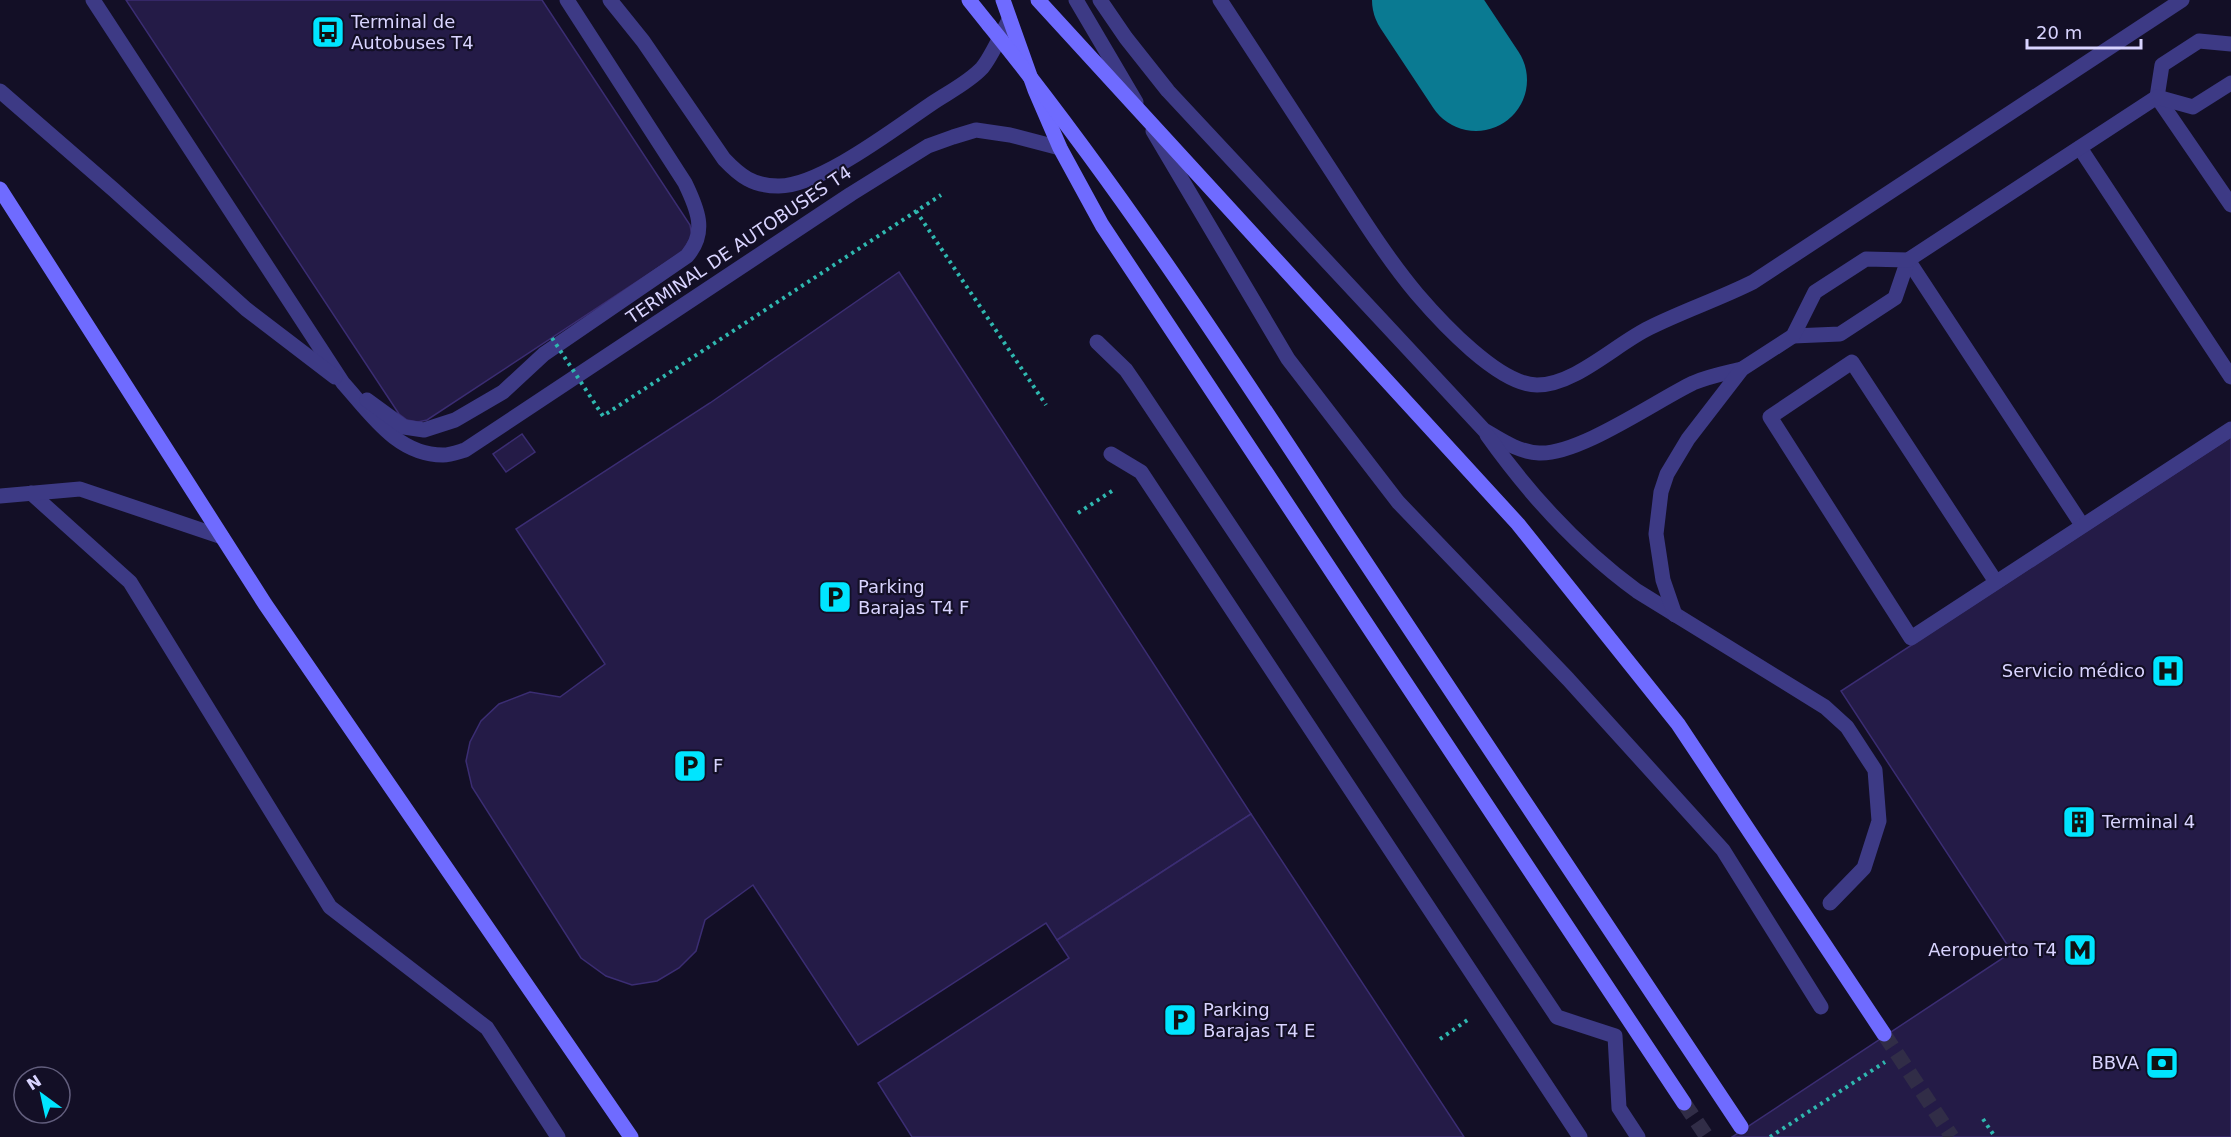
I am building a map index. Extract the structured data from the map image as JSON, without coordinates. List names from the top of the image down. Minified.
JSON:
{"streets":{"street":["TERMINAL DE AUTOBUSES T4"]},"places":{"bus stop":["Terminal de Autobuses T4"],"parking":["Parking Barajas T4 F","F","Parking Barajas T4 E"],"hospital":["Servicio médico"],"building":["Terminal 4"],"metro station":["Aeropuerto T4"],"bank":["BBVA"]},"scale_bar":"20 m","north":"top left"}
